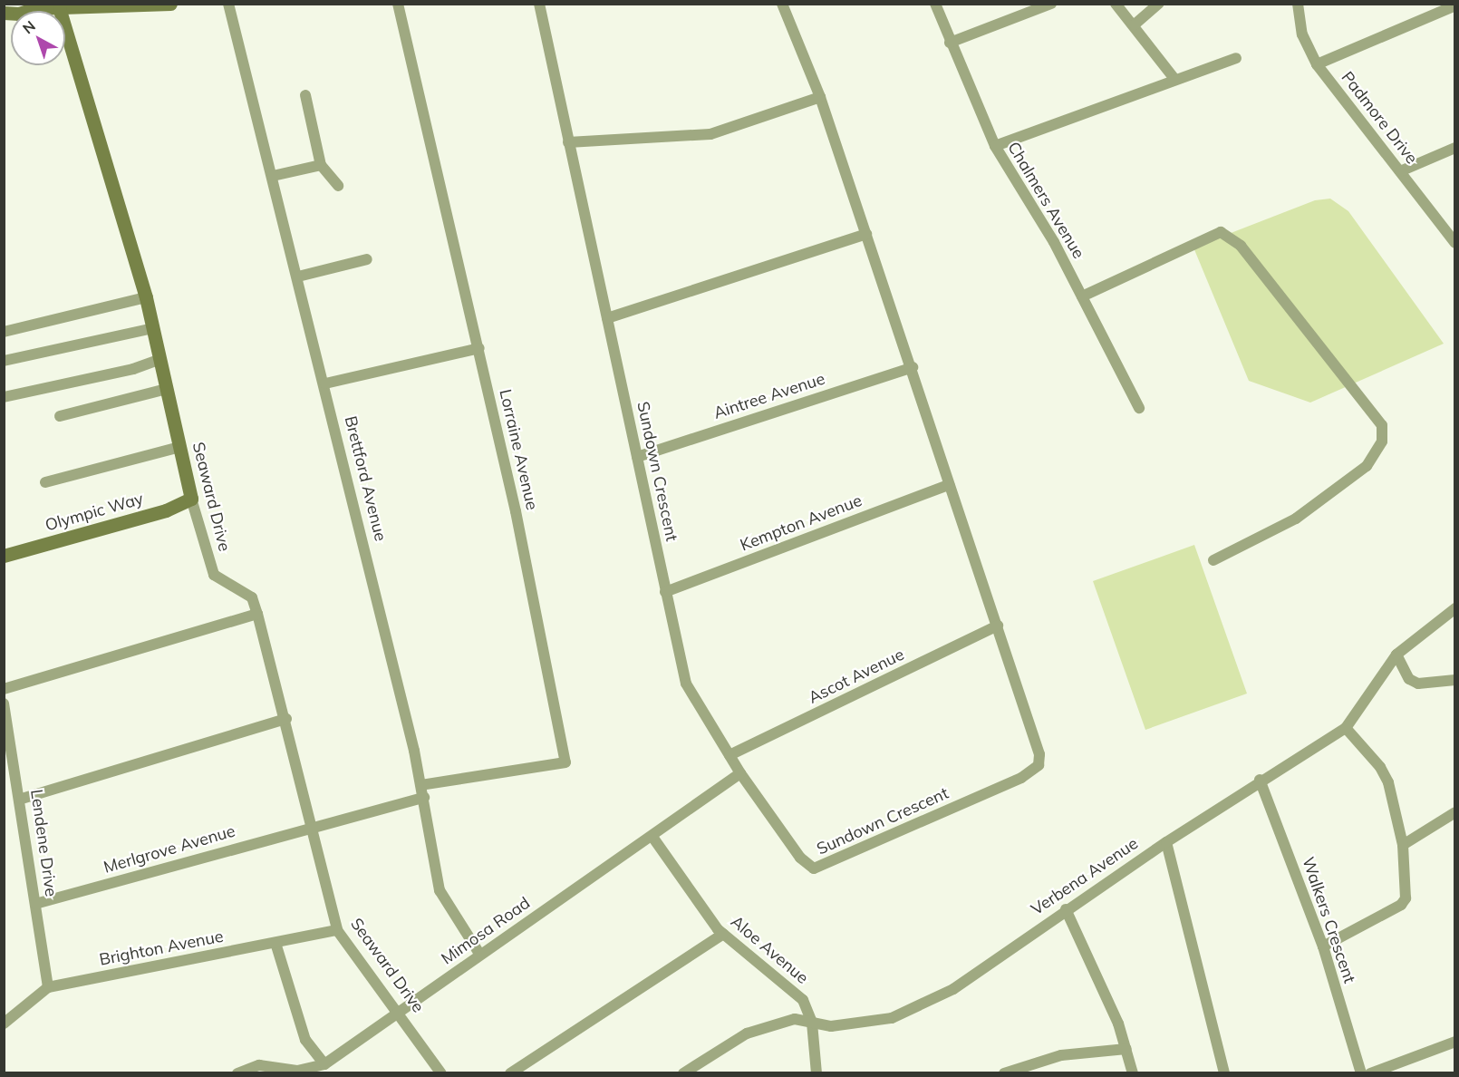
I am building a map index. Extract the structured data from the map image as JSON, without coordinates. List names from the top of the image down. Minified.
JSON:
{"streets":{"street":["Padmore Drive","Chalmers Avenue","Aintree Avenue","Lorraine Avenue","Sundown Crescent","Brettford Avenue","Seaward Drive","Olympic Way","Kempton Avenue","Ascot Avenue","Lendene Drive","Merlgrove Avenue","Verbena Avenue","Walkers Crescent","Mimosa Road","Brighton Avenue","Aloe Avenue"]},"crossings":[["Aintree Avenue","Sundown Crescent"],["Lorraine Avenue","Brettford Avenue"],["Sundown Crescent","Kempton Avenue"],["Sundown Crescent","Ascot Avenue"],["Sundown Crescent","Mimosa Road"],["Brettford Avenue","Merlgrove Avenue"],["Brettford Avenue","Mimosa Road"],["Seaward Drive","Olympic Way"],["Seaward Drive","Merlgrove Avenue"],["Seaward Drive","Mimosa Road"],["Seaward Drive","Brighton Avenue"],["Lendene Drive","Merlgrove Avenue"],["Lendene Drive","Brighton Avenue"],["Verbena Avenue","Walkers Crescent"],["Verbena Avenue","Aloe Avenue"],["Mimosa Road","Aloe Avenue"]],"north":"top left"}
